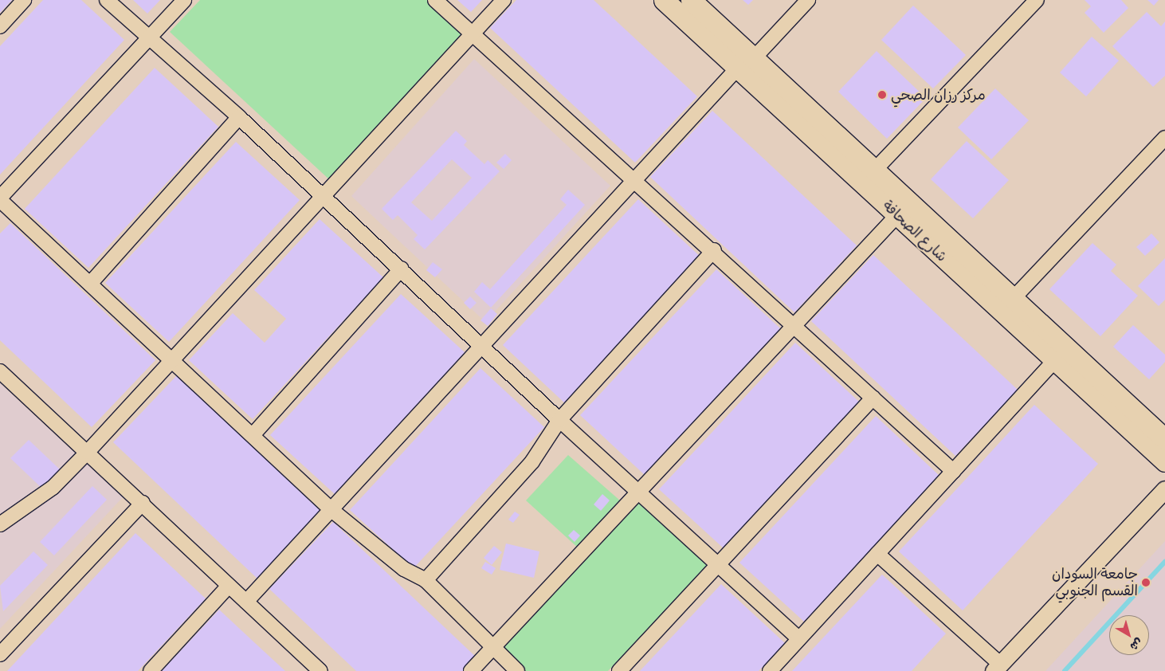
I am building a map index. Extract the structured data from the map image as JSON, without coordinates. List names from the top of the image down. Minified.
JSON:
{"streets":{"main road":["شارع الصحافة"]},"places":["مركز رزان الصحي","جامعة السودان القسم الجنوبي"],"north":"bottom right"}
